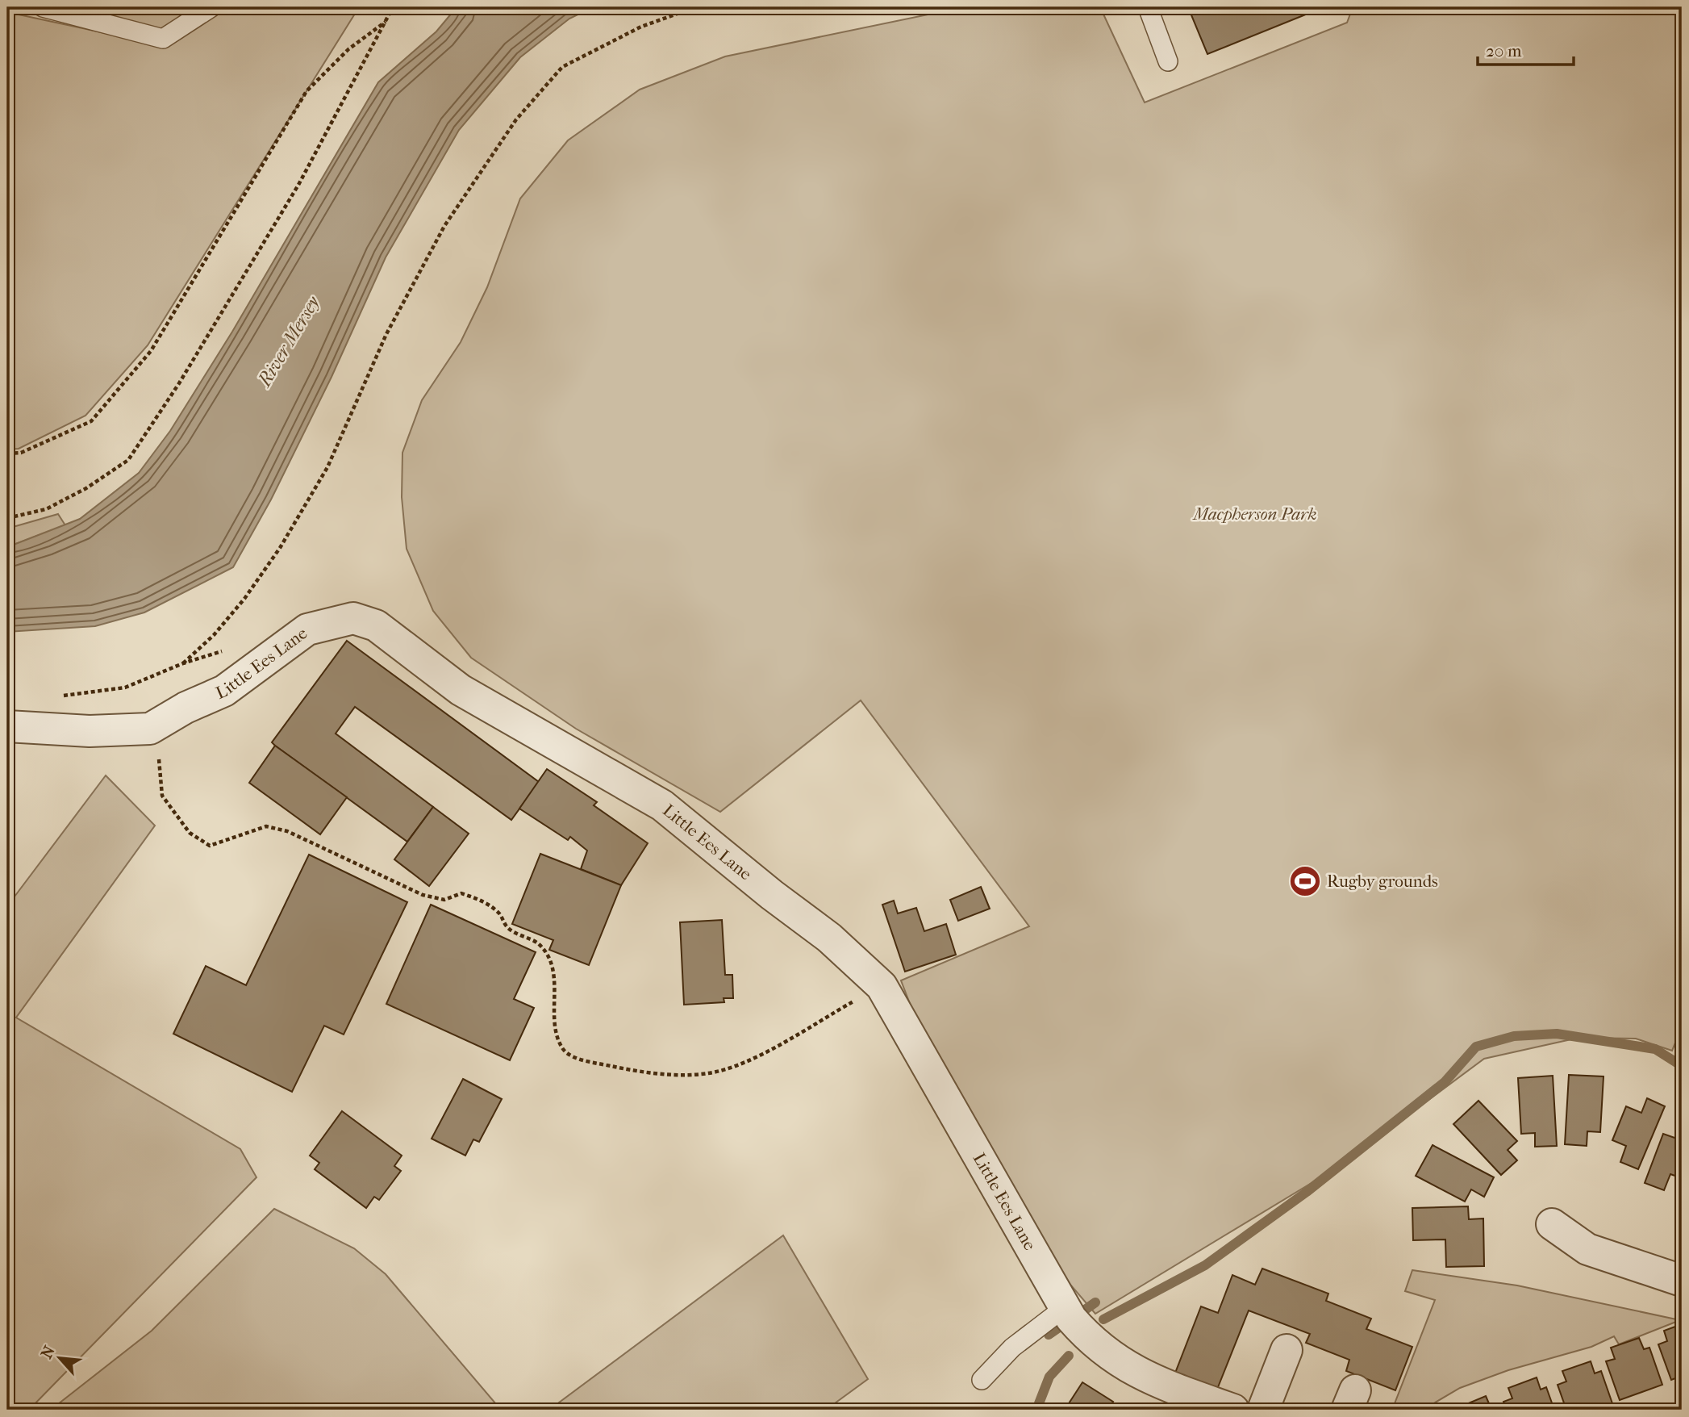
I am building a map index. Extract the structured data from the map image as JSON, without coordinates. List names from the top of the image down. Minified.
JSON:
{"streets":{"street":["Little Ees Lane"]},"water":["River Mersey"],"parks":["Macpherson Park"],"places":{"sports":["Rugby grounds"]},"scale_bar":"20 m","north":"top left"}
